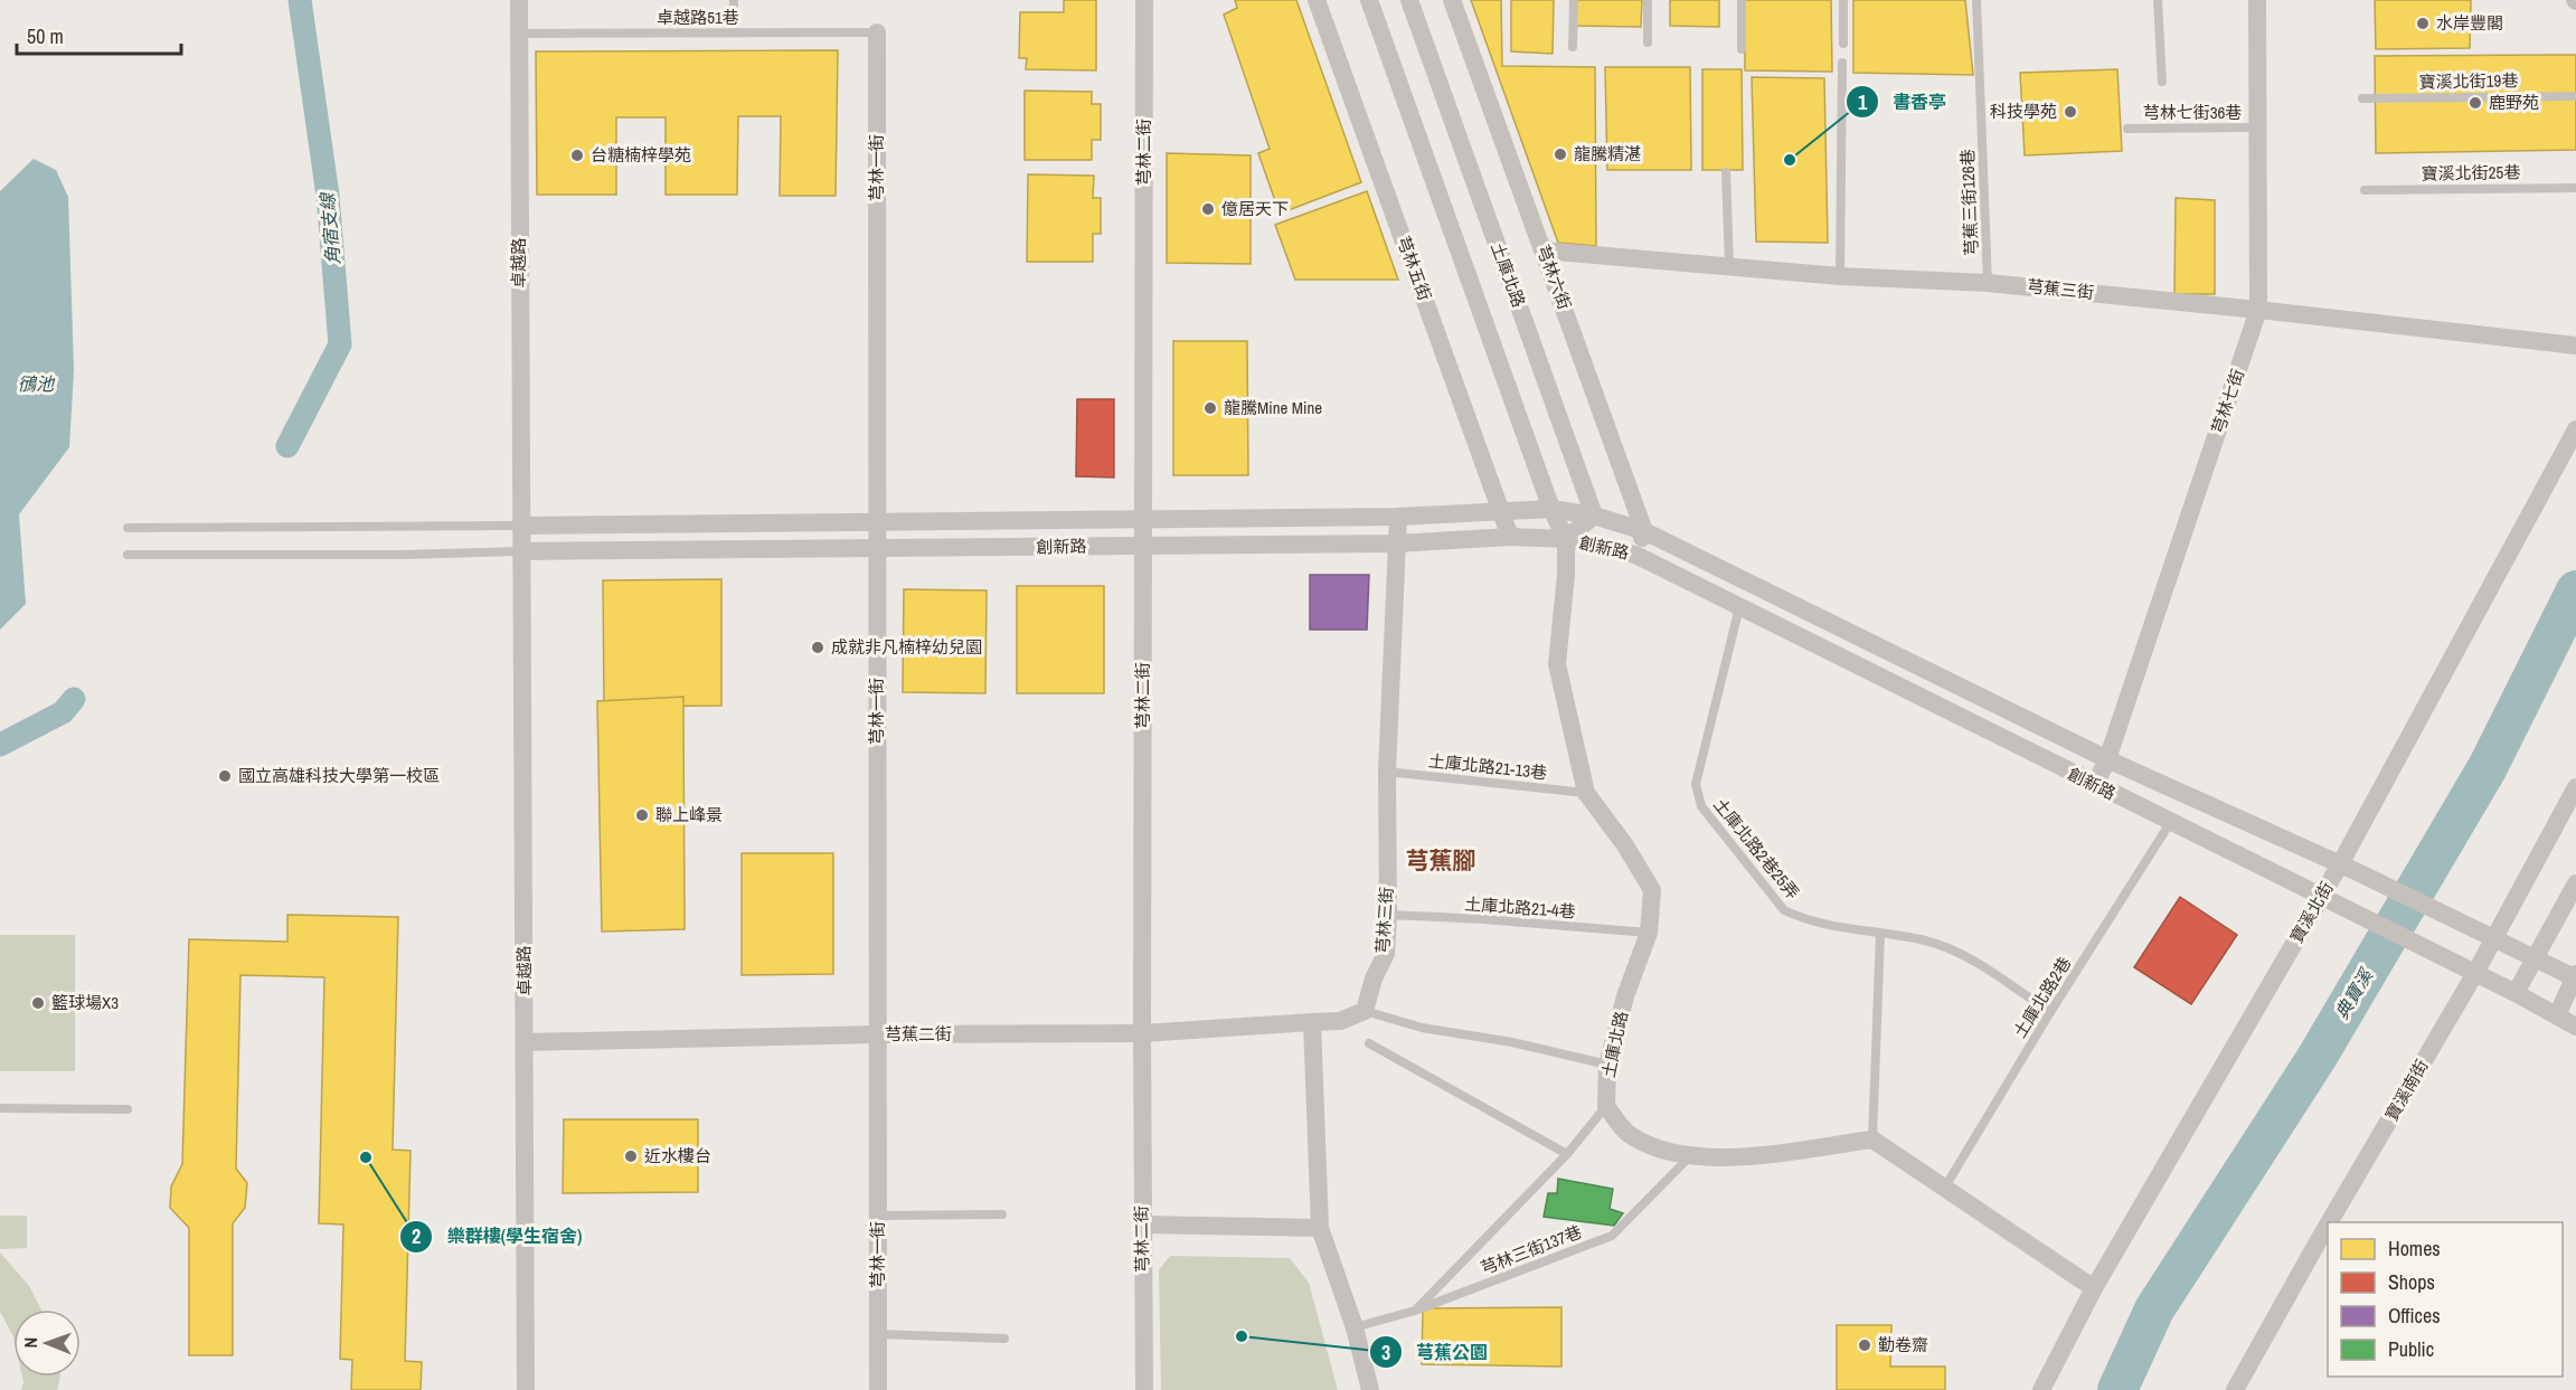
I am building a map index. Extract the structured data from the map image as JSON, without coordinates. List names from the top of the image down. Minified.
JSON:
{"streets":{"street":["芎林二街","芎林一街","卓越路","芎林五街","土庫北路","芎林六街","芎蕉三街","芎林七街","創新路","寶溪北街","芎林三街","芎蕉二街","寶溪南街"],"lane":["卓越路51巷","寶溪北街19巷","芎林七街36巷","寶溪北街25巷","芎蕉三街126巷","土庫北路21-13巷","土庫北路2巷25弄","土庫北路21-4巷","土庫北路2巷","芎林三街137巷"]},"crossings":[["卓越路51巷","芎林一街"],["卓越路51巷","卓越路"],["芎林七街36巷","芎林七街"],["芎林二街","創新路"],["芎林二街","芎蕉二街"],["芎林一街","創新路"],["芎林一街","芎蕉二街"],["芎蕉三街126巷","芎蕉三街"],["卓越路","創新路"],["卓越路","芎蕉二街"],["芎林五街","創新路"],["土庫北路","創新路"],["土庫北路","土庫北路21-13巷"],["土庫北路","土庫北路21-4巷"],["芎林六街","芎蕉三街"],["芎林六街","創新路"],["芎蕉三街","芎林七街"],["芎林七街","創新路"],["創新路","土庫北路2巷25弄"],["創新路","寶溪北街"],["創新路","芎林三街"],["創新路","土庫北路2巷"],["創新路","寶溪南街"],["土庫北路21-13巷","芎林三街"],["土庫北路2巷25弄","土庫北路2巷"],["土庫北路21-4巷","芎林三街"]],"districts":["芎蕉腳"],"water":["角宿支線","鴴池","典寶溪"],"places":["水岸豐閣","鹿野苑","科技學苑","龍騰精湛","台糖楠梓學苑","書香亭","億居天下","龍騰Mine Mine","成就非凡楠梓幼兒園","國立高雄科技大學第一校區","聯上峰景","籃球場X3","近水樓台","樂群樓(學生宿舍)","芎蕉公園","勤卷齋"],"legend":["Homes","Shops","Offices","Public"],"scale_bar":"50 m","north":"left"}
